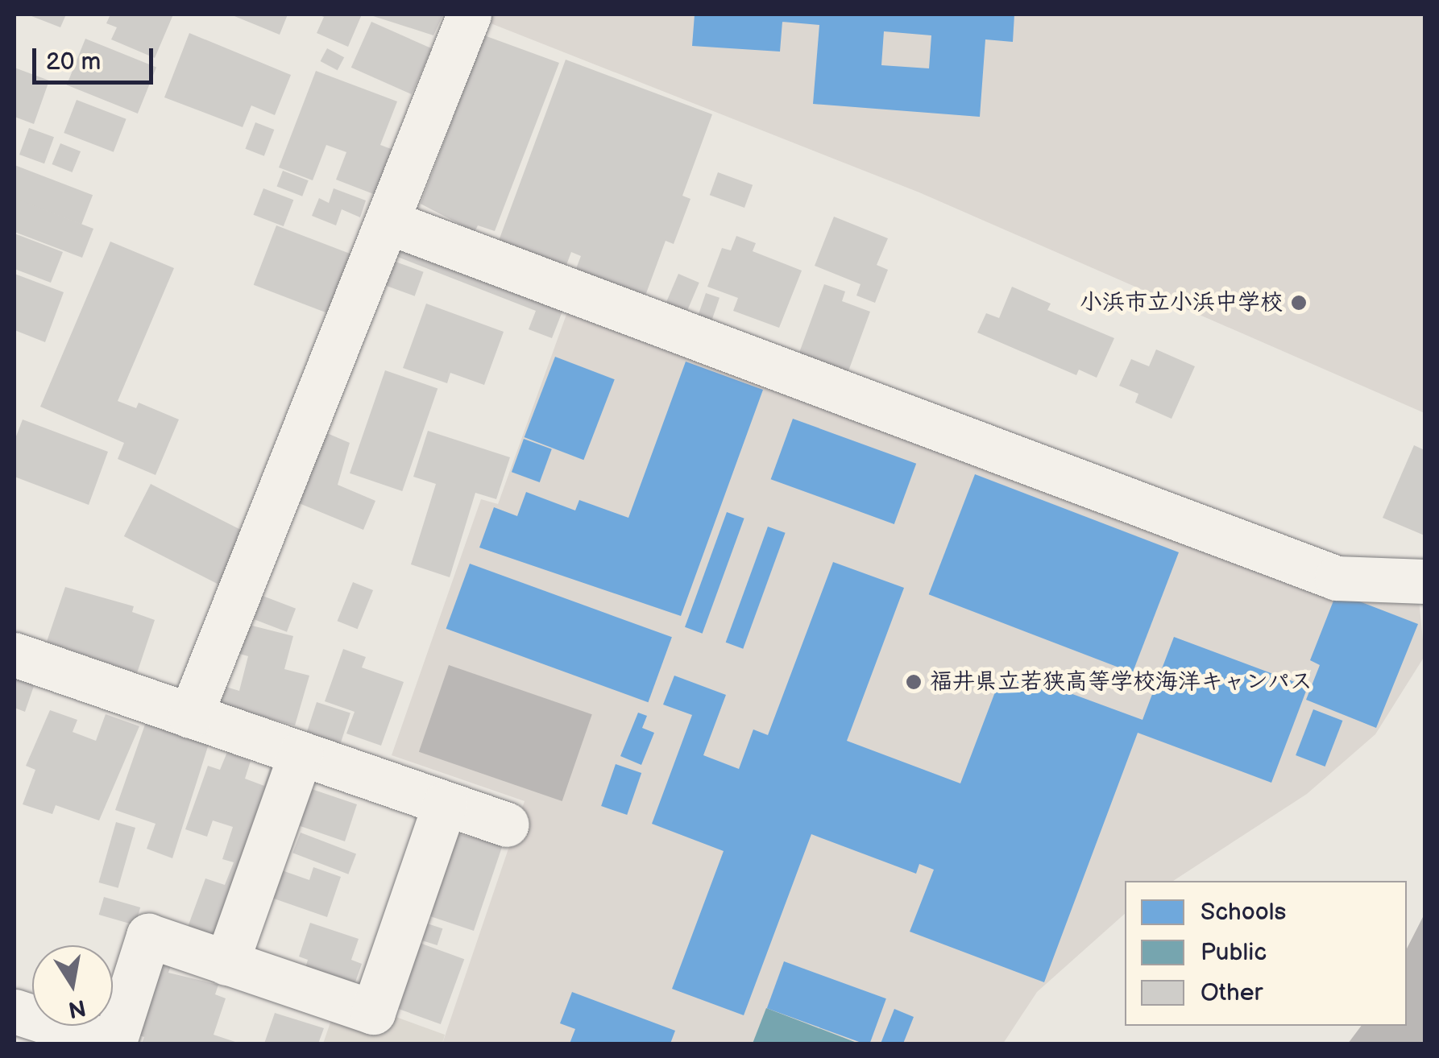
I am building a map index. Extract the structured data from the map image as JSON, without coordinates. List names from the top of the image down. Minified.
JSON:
{"places":["小浜市立小浜中学校","福井県立若狭高等学校海洋キャンパス"],"legend":["Schools","Public","Other"],"scale_bar":"20 m","north":"bottom"}
